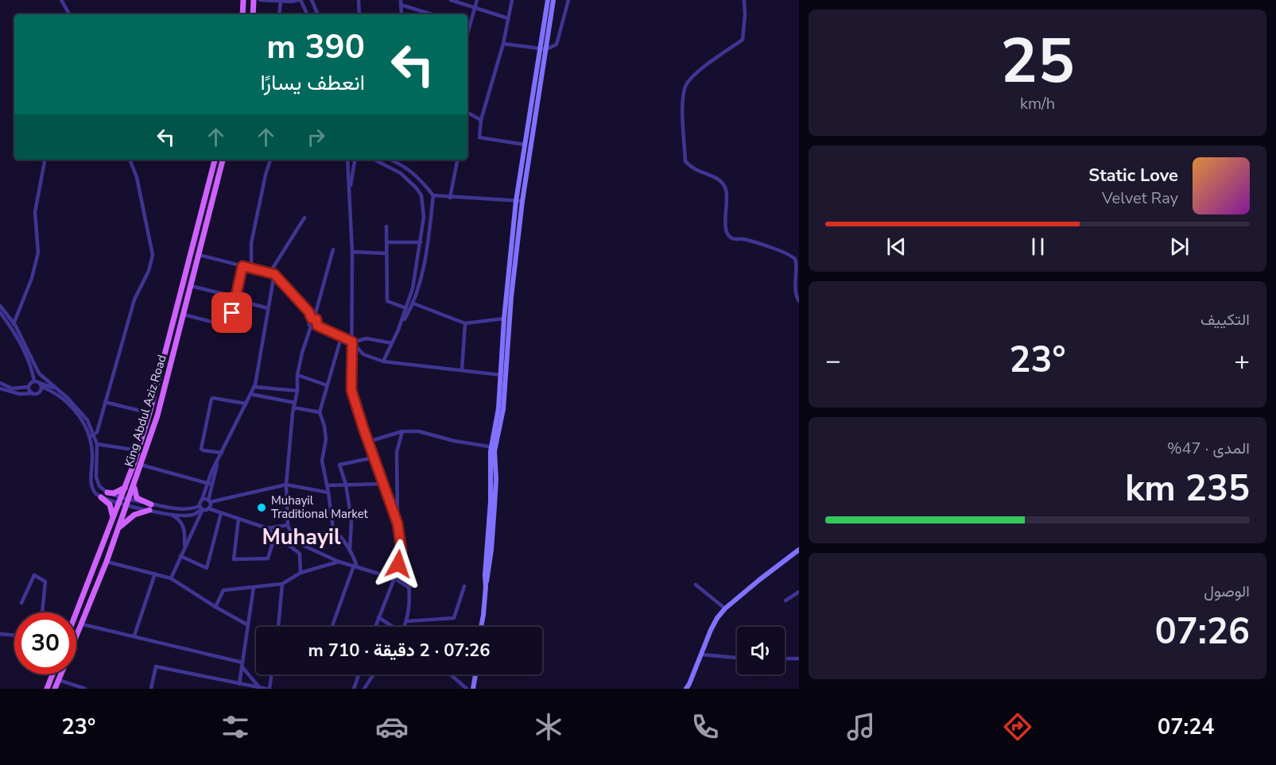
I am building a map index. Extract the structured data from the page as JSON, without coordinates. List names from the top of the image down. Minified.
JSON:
{"streets":{"main road":["King Abdul Aziz Road"]},"districts":["Muhayil"],"places":["Muhayil Traditional Market"],"page":{"tile":[["25","km/h"],"التكييف",["المدى · 47%","235 km"],["الوصول","07:26"]],"turn":["390 m","انعطف يسارًا"],"song":["Static Love","Velvet Ray"],"heat":["−","23°","+"],"limit":"30","trip":"07:26 · 2 دقيقة · 710 m","tabs":["07:24","23°"]}}
